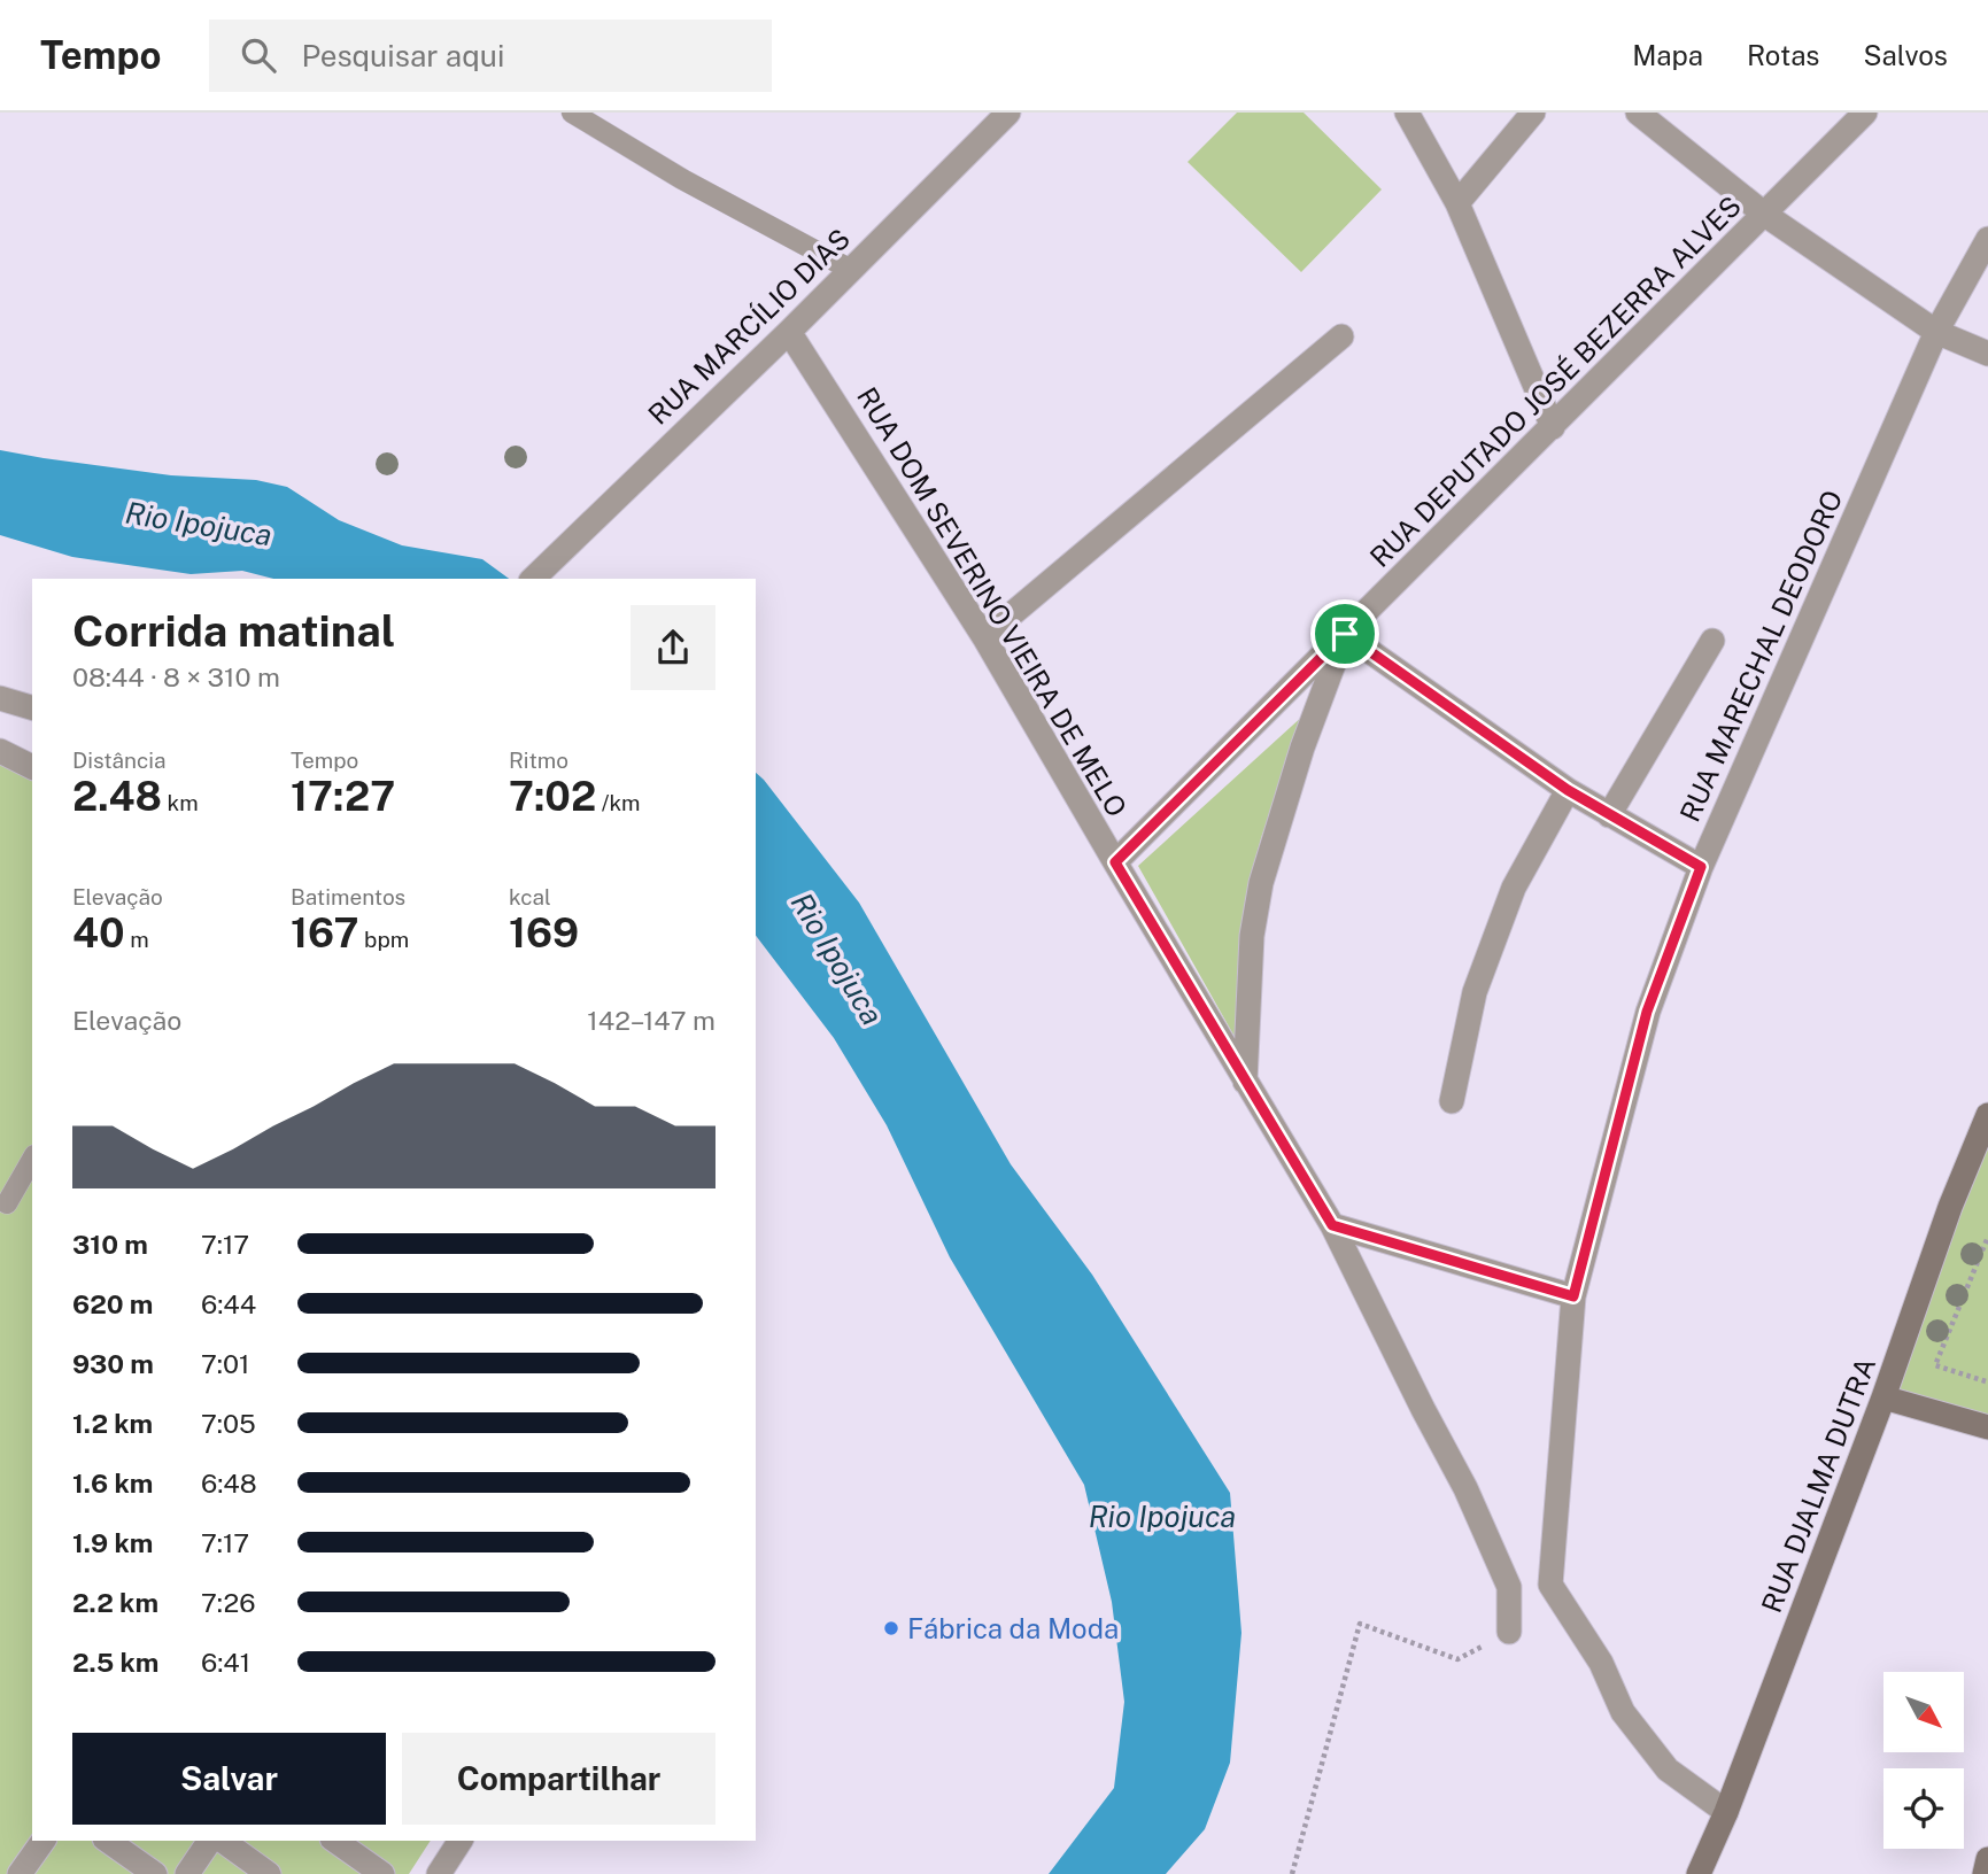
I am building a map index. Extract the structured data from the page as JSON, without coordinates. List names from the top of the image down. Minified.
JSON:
{"streets":{"main road":["RUA DJALMA DUTRA"],"street":["RUA MARCÍLIO DIAS","RUA DEPUTADO JOSÉ BEZERRA ALVES","RUA DOM SEVERINO VIEIRA DE MELO","RUA MARECHAL DEODORO"]},"crossings":[["RUA MARCÍLIO DIAS","RUA DOM SEVERINO VIEIRA DE MELO"],["RUA DEPUTADO JOSÉ BEZERRA ALVES","RUA DOM SEVERINO VIEIRA DE MELO"],["RUA MARECHAL DEODORO","RUA DJALMA DUTRA"]],"water":["Rio Ipojuca"],"places":["Fábrica da Moda"],"north":"bottom right","page":{"header":"Tempo","search":"Pesquisar aqui","nav":["Mapa","Rotas","Salvos"],"heading":["Corrida matinal","08:44 · 8 × 310 m"],"stats":[["Distância","2.48 km"],["Tempo","17:27"],["Ritmo","7:02 /km"],["Elevação","40 m"],["Batimentos","167 bpm"],["kcal","169"]],"chart":["Elevação","142–147 m"],"list":[{"name":"310 m","note":"7:17"},{"name":"620 m","note":"6:44"},{"name":"930 m","note":"7:01"},{"name":"1.2 km","note":"7:05"},{"name":"1.6 km","note":"6:48"},{"name":"1.9 km","note":"7:17"},{"name":"2.2 km","note":"7:26"},{"name":"2.5 km","note":"6:41"}],"buttons":["Salvar","Compartilhar"]}}
